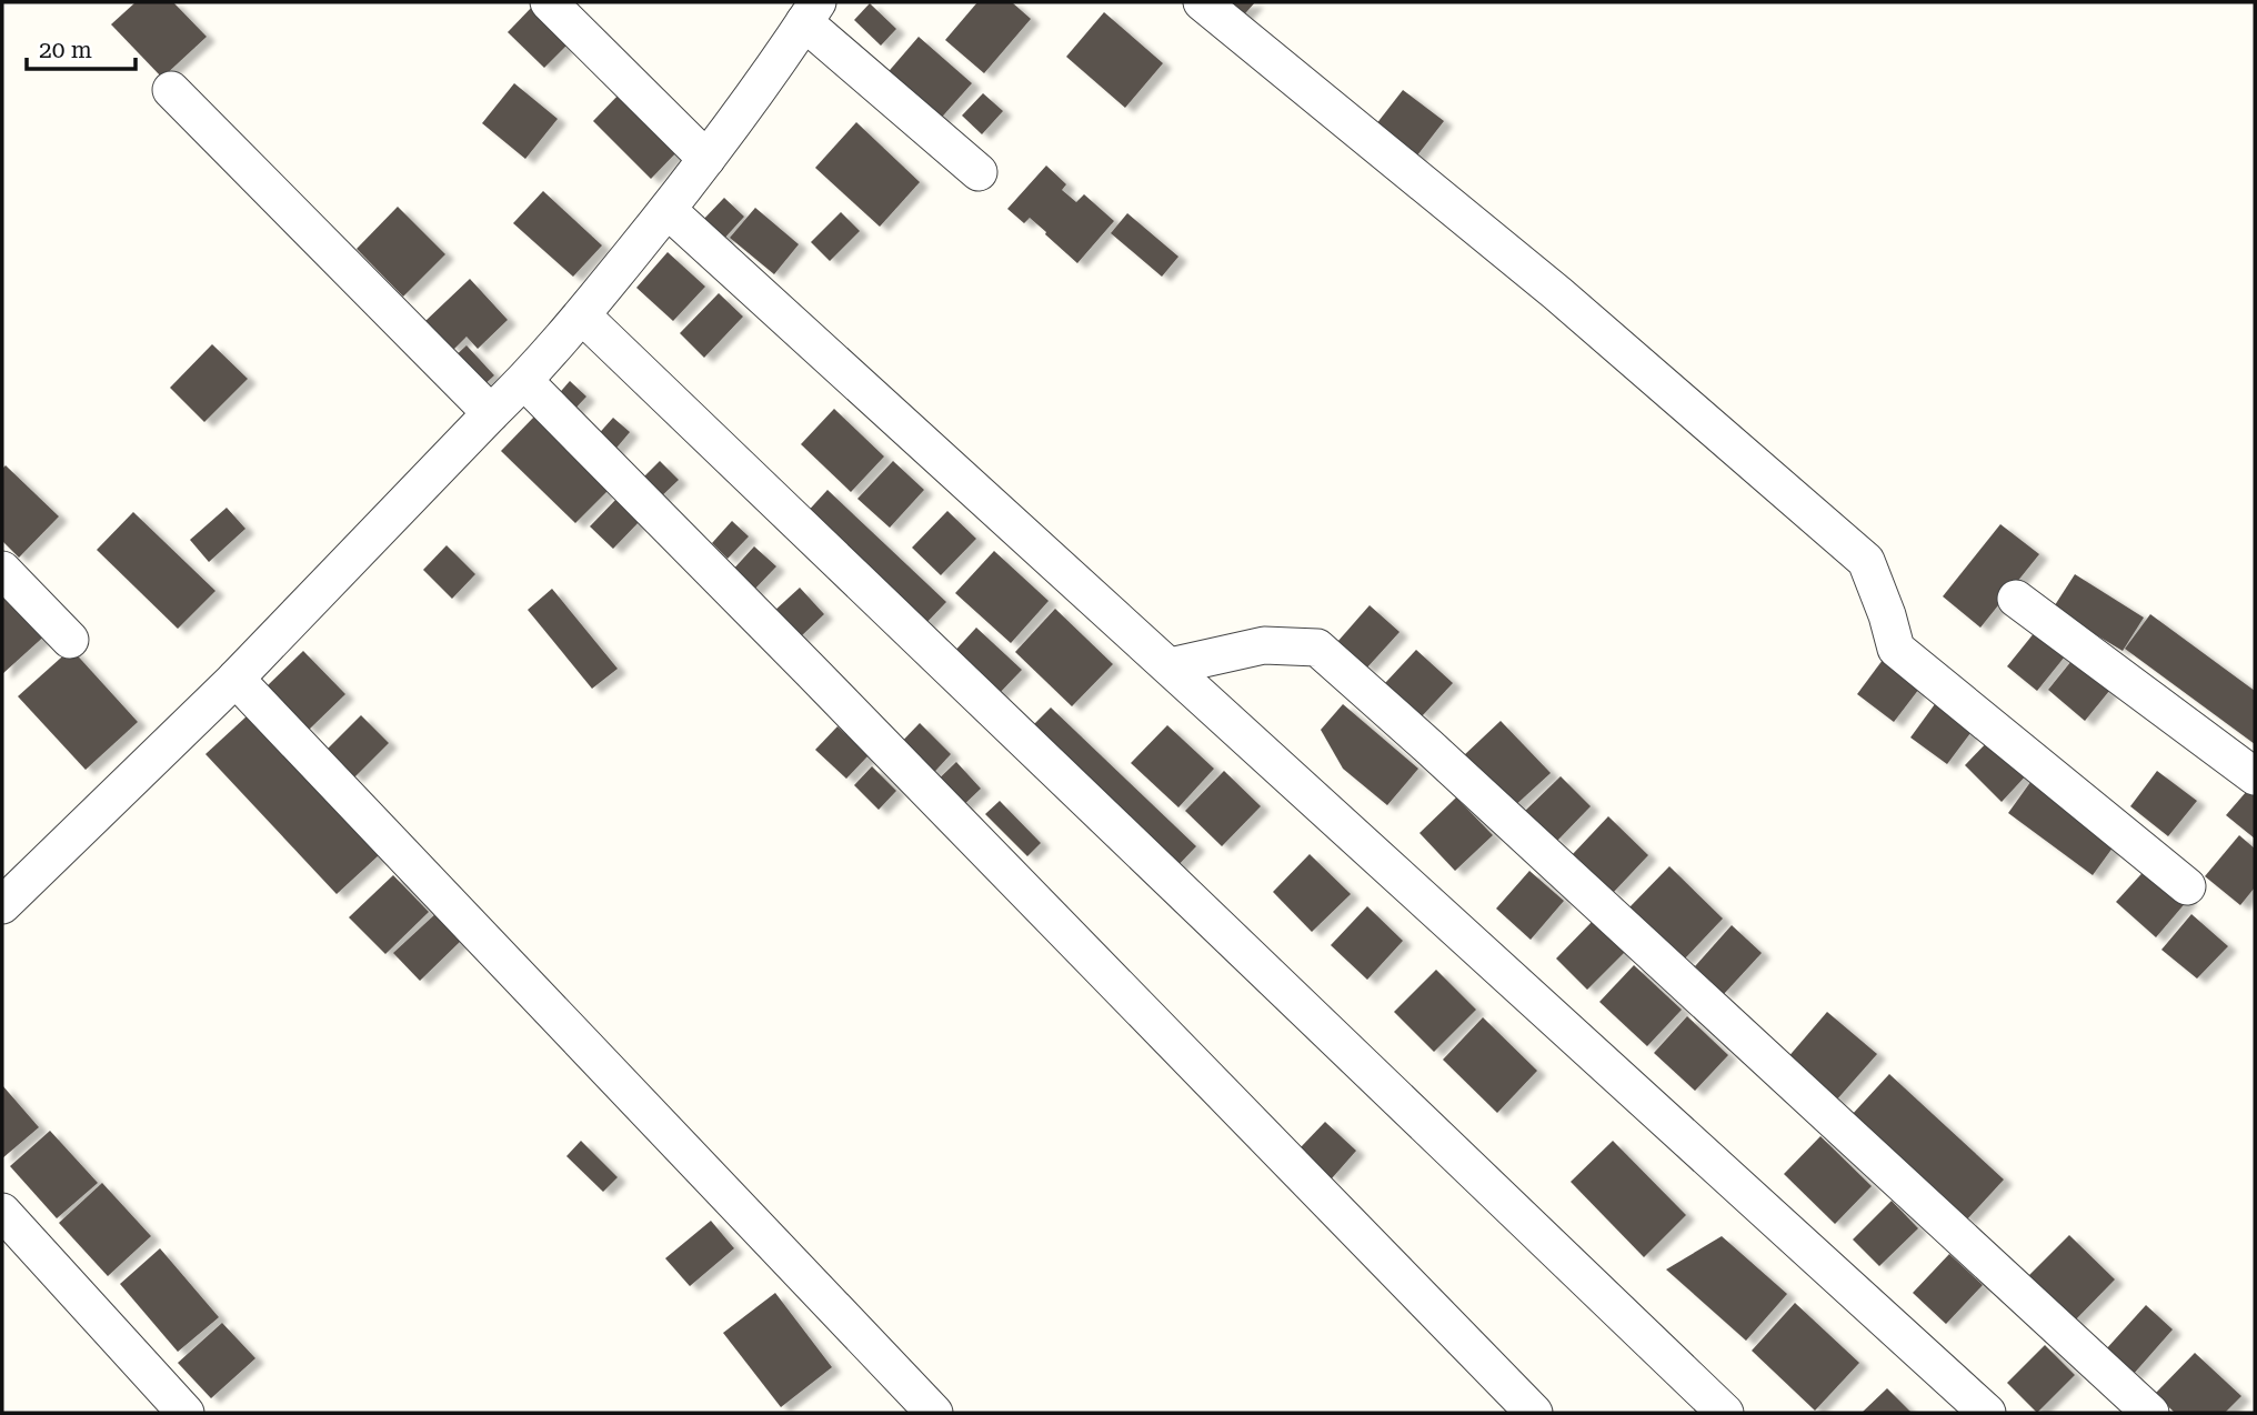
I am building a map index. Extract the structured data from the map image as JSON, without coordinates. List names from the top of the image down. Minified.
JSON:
{"scale_bar":"20 m"}
